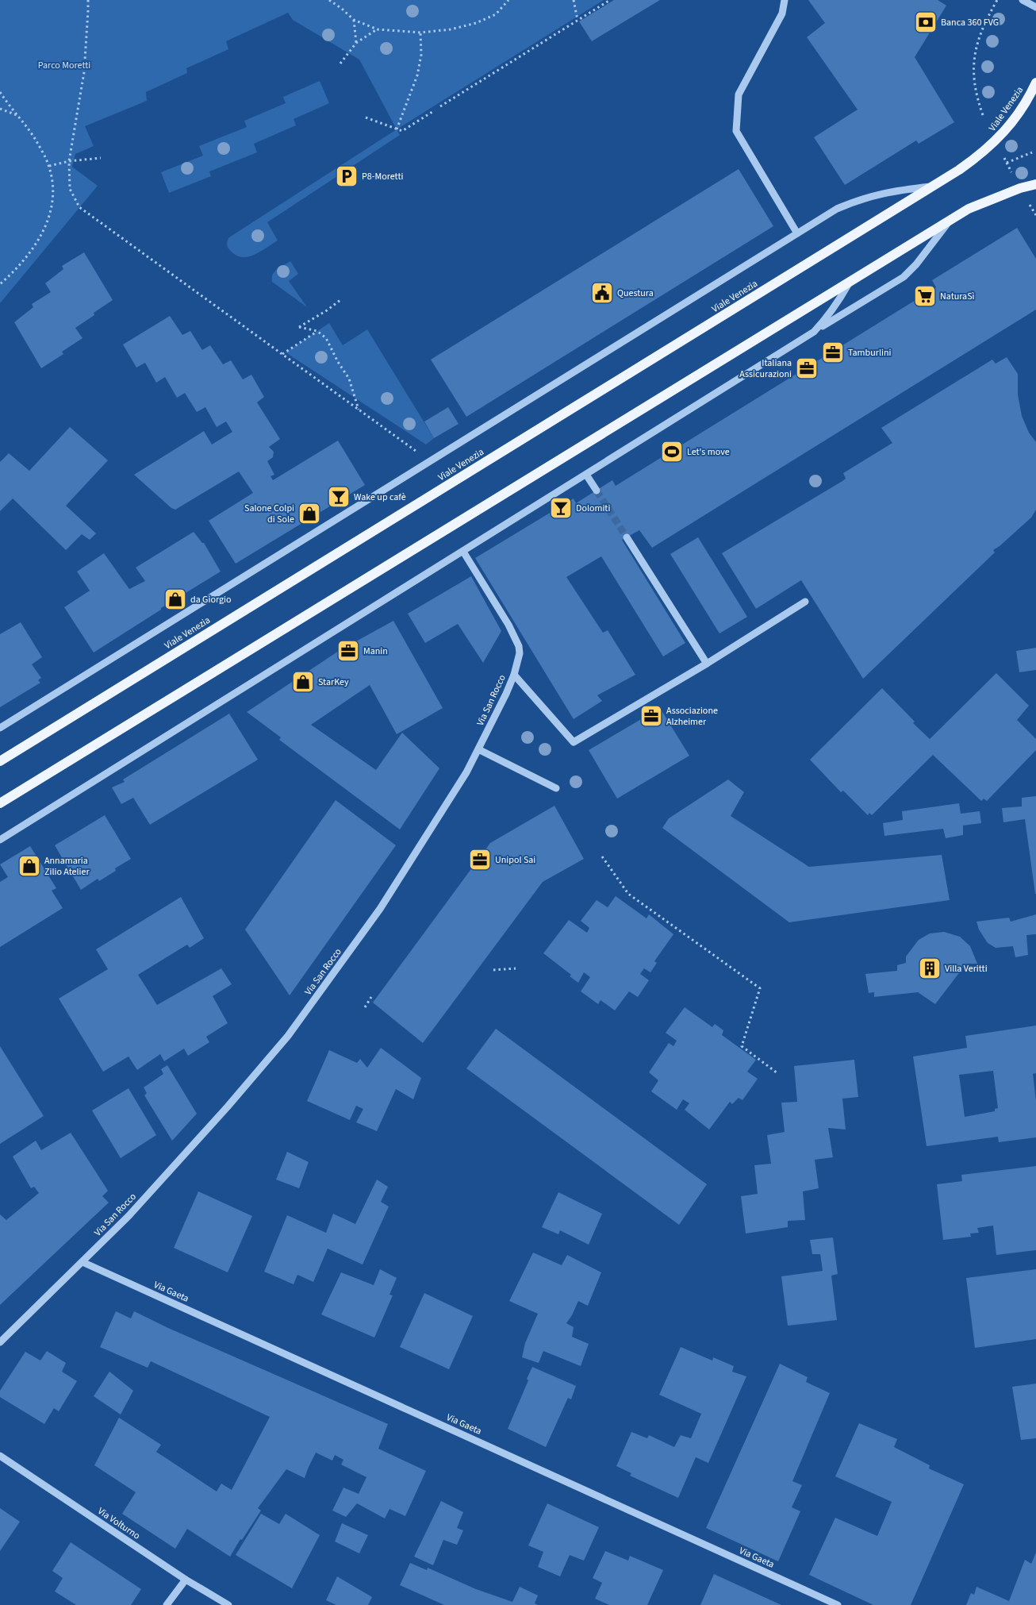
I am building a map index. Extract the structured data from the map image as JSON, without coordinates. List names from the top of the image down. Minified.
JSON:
{"streets":{"main road":["Viale Venezia"],"street":["Via San Rocco","Via Gaeta","Via Volturno"]},"crossings":[["Via San Rocco","Via Gaeta"]],"parks":["Parco Moretti"],"places":{"bank":["Banca 360 FVG"],"parking":["P8-Moretti"],"public building":["Questura"],"supermarket":["NaturaSì"],"office":["Tamburlini","Italiana Assicurazioni","Manin","Associazione Alzheimer","Unipol Sai"],"sports":["Let's move"],"bar":["Wake up cafè","Dolomiti"],"shop":["Salone Colpi di Sole","da Giorgio","StarKey","Annamaria Zilio Atelier"],"building":["Villa Veritti"]}}
